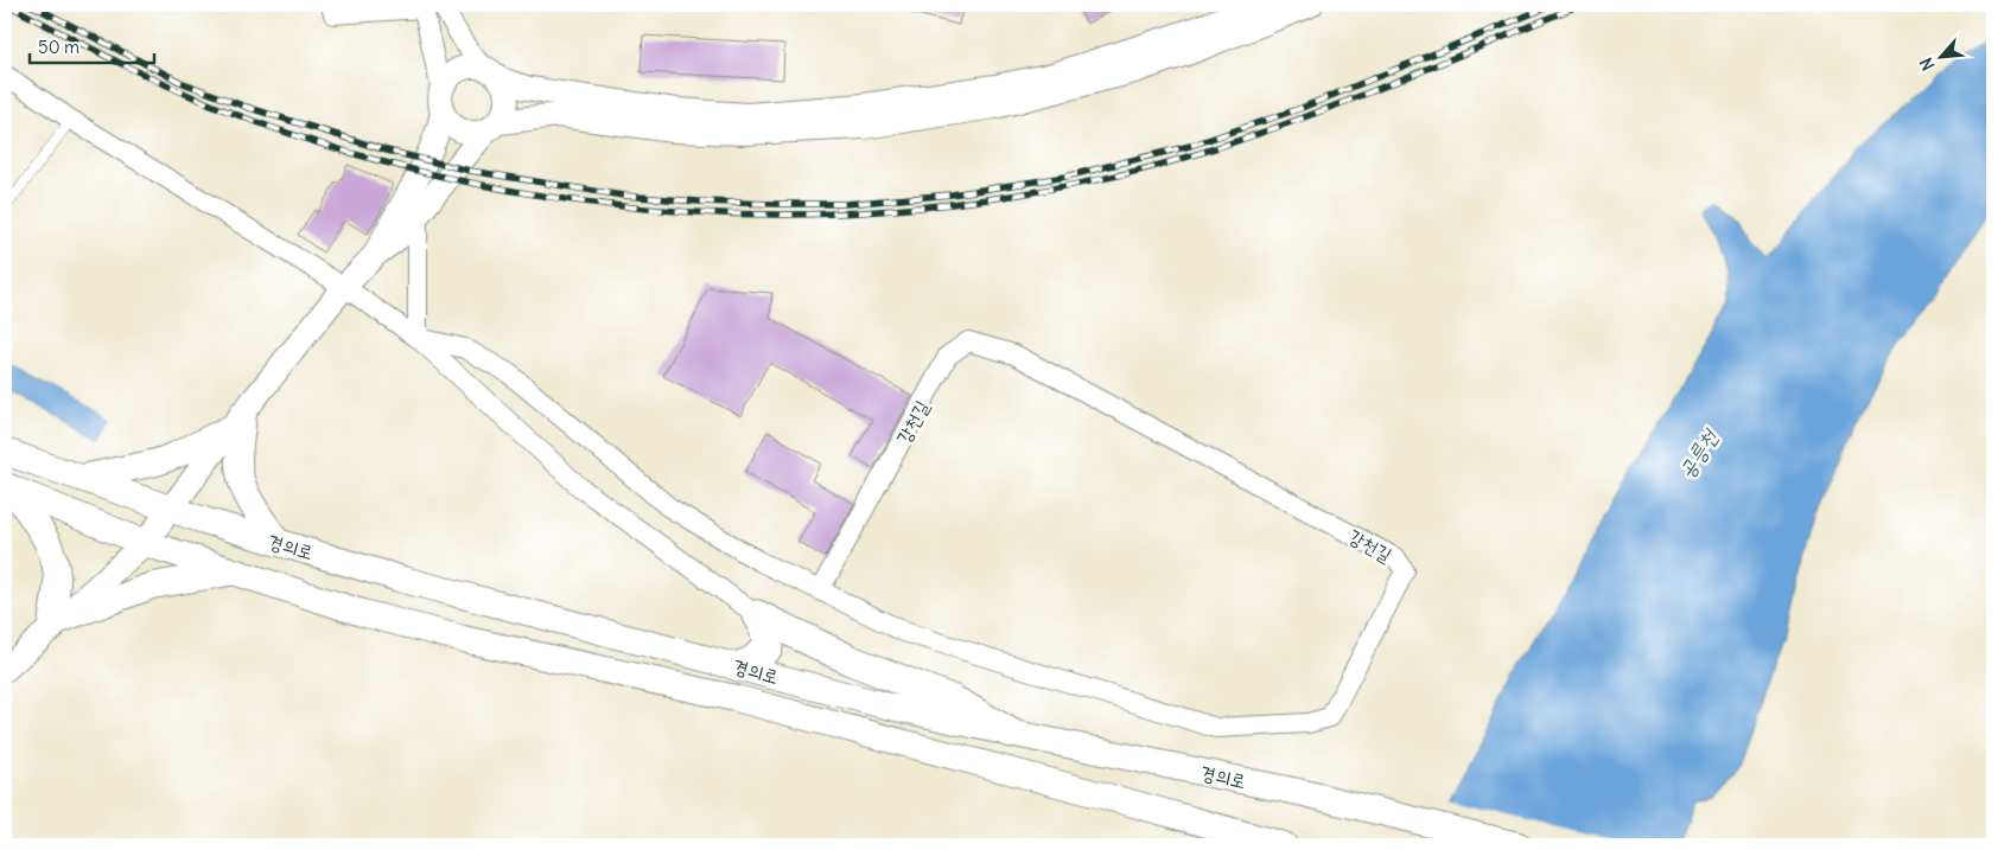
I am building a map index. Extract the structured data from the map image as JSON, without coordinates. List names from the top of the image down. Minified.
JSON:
{"streets":{"main road":["경의로"],"street":["강천길"]},"water":["공릉천"],"scale_bar":"50 m","north":"bottom left"}
